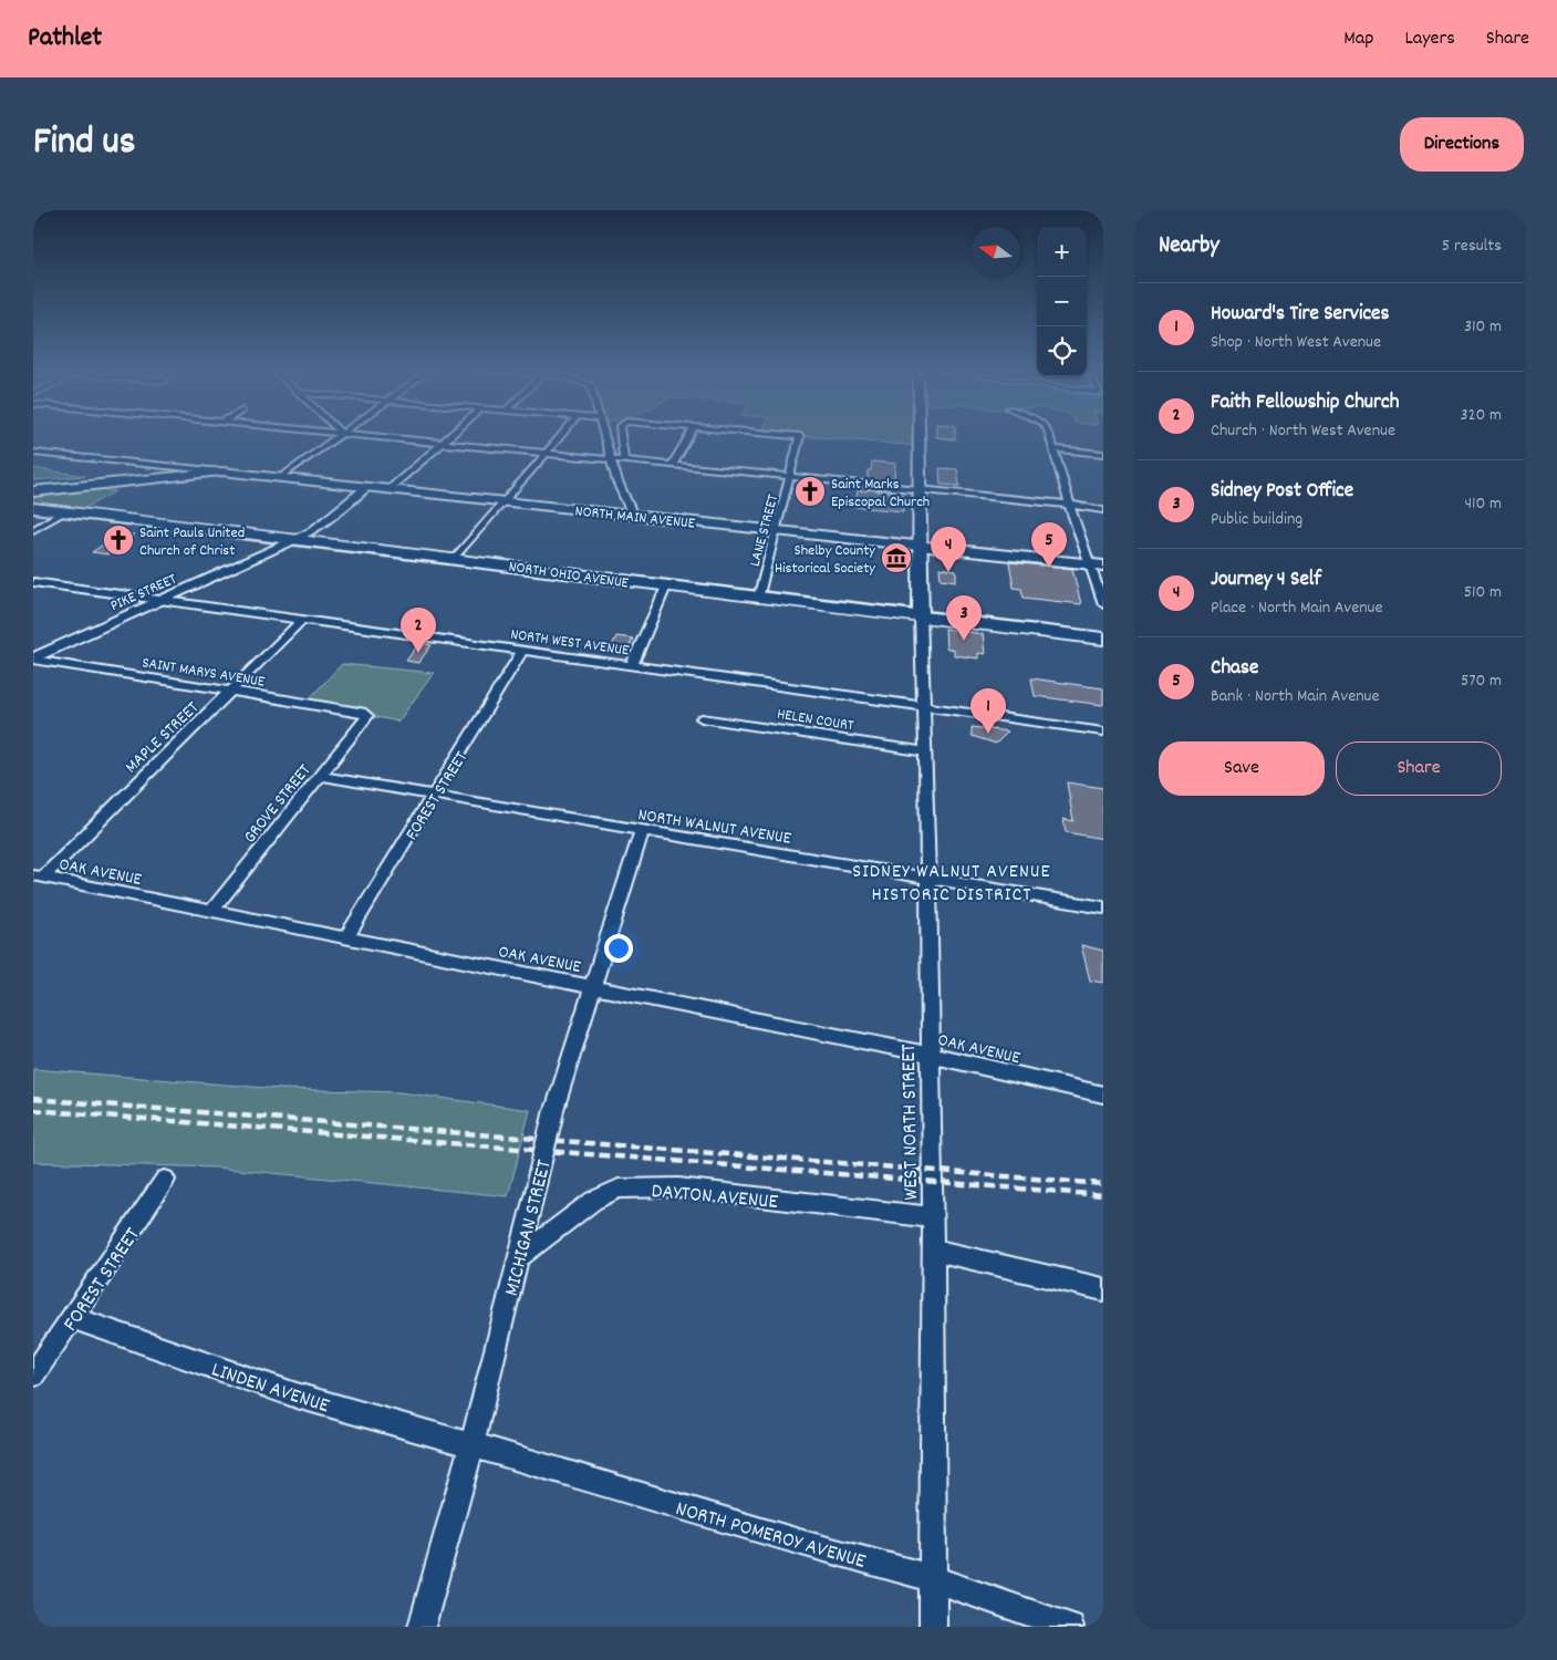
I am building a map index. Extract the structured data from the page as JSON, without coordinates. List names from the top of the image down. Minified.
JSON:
{"streets":{"main road":["NORTH MAIN AVENUE","NORTH OHIO AVENUE","PIKE STREET"],"street":["LANE STREET","NORTH WEST AVENUE","SAINT MARYS AVENUE","HELEN COURT","MAPLE STREET","FOREST STREET","GROVE STREET","NORTH WALNUT AVENUE","OAK AVENUE","WEST NORTH STREET","DAYTON AVENUE","MICHIGAN STREET","LINDEN AVENUE","NORTH POMEROY AVENUE"]},"crossings":[["NORTH MAIN AVENUE","LANE STREET"],["LANE STREET","NORTH OHIO AVENUE"],["NORTH OHIO AVENUE","PIKE STREET"],["NORTH OHIO AVENUE","WEST NORTH STREET"],["PIKE STREET","NORTH WEST AVENUE"],["PIKE STREET","SAINT MARYS AVENUE"],["NORTH WEST AVENUE","MAPLE STREET"],["NORTH WEST AVENUE","FOREST STREET"],["NORTH WEST AVENUE","WEST NORTH STREET"],["SAINT MARYS AVENUE","MAPLE STREET"],["SAINT MARYS AVENUE","GROVE STREET"],["HELEN COURT","WEST NORTH STREET"],["MAPLE STREET","OAK AVENUE"],["FOREST STREET","NORTH WALNUT AVENUE"],["FOREST STREET","OAK AVENUE"],["FOREST STREET","LINDEN AVENUE"],["GROVE STREET","NORTH WALNUT AVENUE"],["GROVE STREET","OAK AVENUE"],["NORTH WALNUT AVENUE","WEST NORTH STREET"],["NORTH WALNUT AVENUE","MICHIGAN STREET"],["OAK AVENUE","WEST NORTH STREET"],["OAK AVENUE","MICHIGAN STREET"],["WEST NORTH STREET","DAYTON AVENUE"],["WEST NORTH STREET","NORTH POMEROY AVENUE"],["DAYTON AVENUE","MICHIGAN STREET"],["MICHIGAN STREET","LINDEN AVENUE"],["MICHIGAN STREET","NORTH POMEROY AVENUE"],["LINDEN AVENUE","NORTH POMEROY AVENUE"]],"districts":["SIDNEY WALNUT AVENUE HISTORIC DISTRICT"],"places":{"church":["Saint Marks Episcopal Church","Saint Pauls United Church of Christ"],"museum":["Shelby County Historical Society"]},"north":"left","page":{"header":"Pathlet","nav":["Map","Layers","Share"],"title":"Find us","buttons":["Directions",["Save","Share"]],"heading":["Nearby","5 results"],"map_buttons":["+","−"],"list":[{"mark":"1","name":"Howard's Tire Services","note":"Shop · North West Avenue","value":"310 m"},{"mark":"2","name":"Faith Fellowship Church","note":"Church · North West Avenue","value":"320 m"},{"mark":"3","name":"Sidney Post Office","note":"Public building","value":"410 m"},{"mark":"4","name":"Journey 4 Self","note":"Place · North Main Avenue","value":"510 m"},{"mark":"5","name":"Chase","note":"Bank · North Main Avenue","value":"570 m"}],"pins":["5","4","3","2","1"]}}
